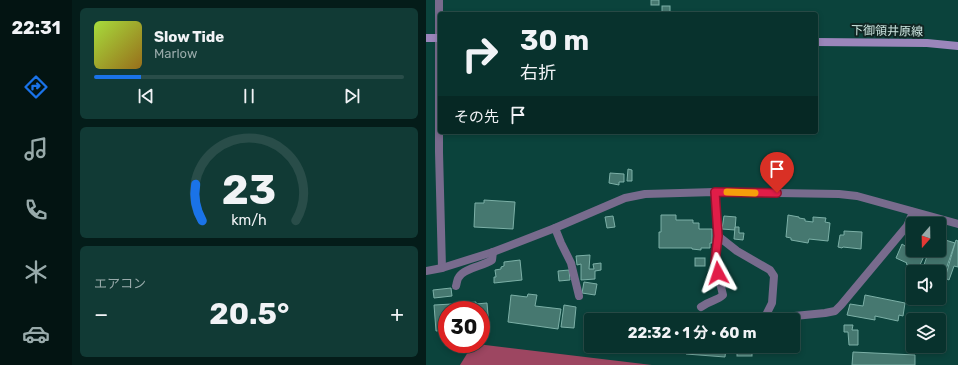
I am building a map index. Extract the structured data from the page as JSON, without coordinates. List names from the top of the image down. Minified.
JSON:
{"streets":{"main road":["下御領井原線"]},"north":"bottom","page":{"tabs":"22:31","turn":["30 m","右折"],"song":["Slow Tide","Marlow"],"then":"その先","tile":"エアコン","heat":["−","20.5°","+"],"limit":"30","trip":"22:32 · 1 分 · 60 m","gauge":["23","km/h"]}}
